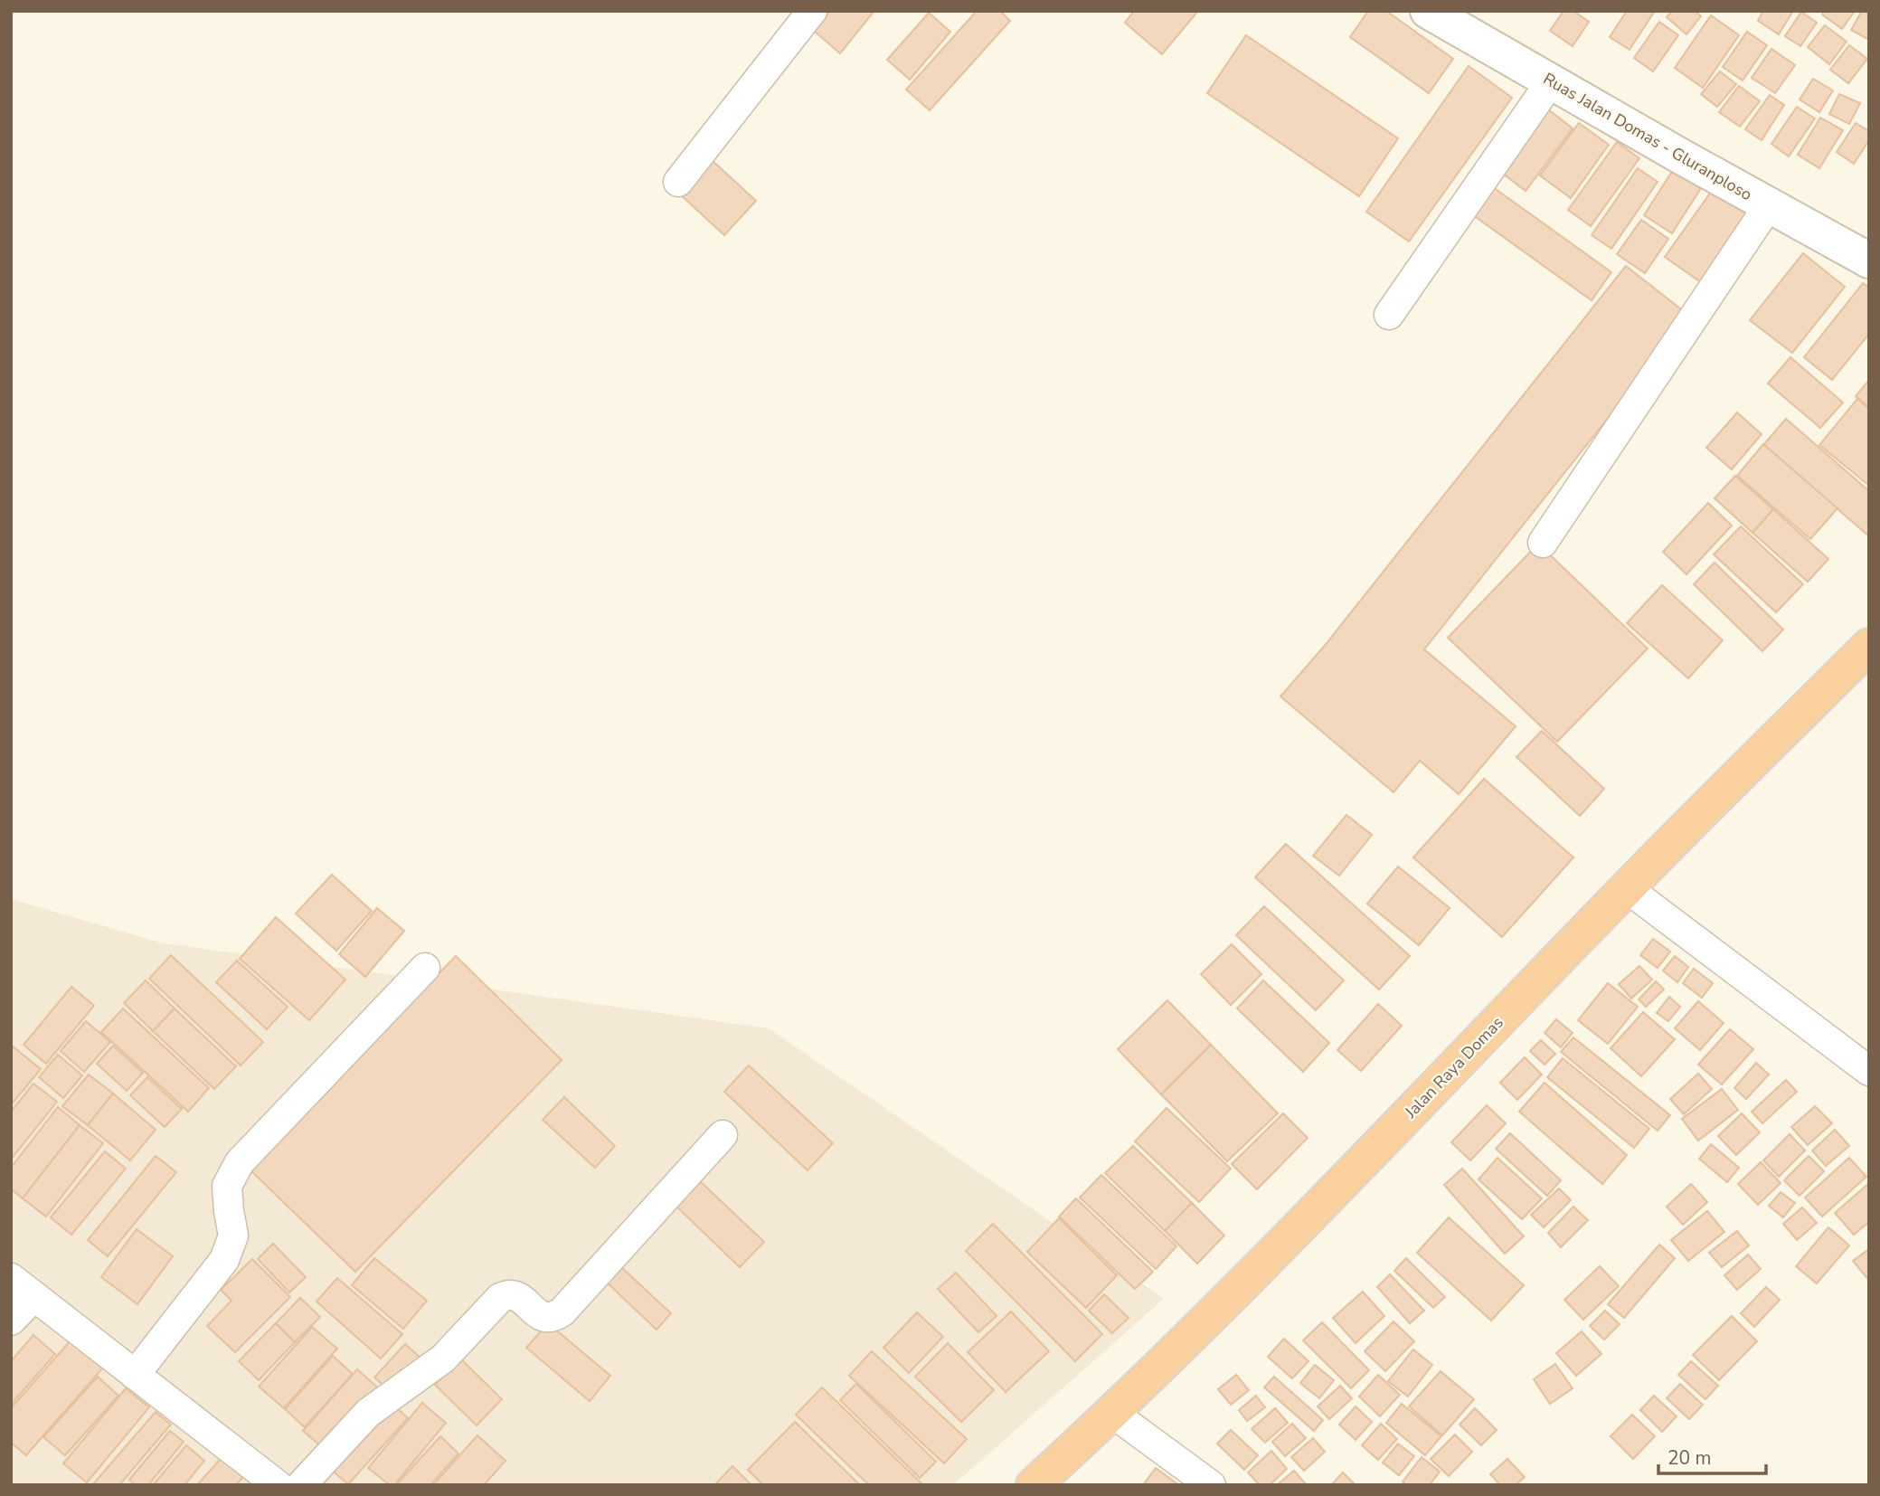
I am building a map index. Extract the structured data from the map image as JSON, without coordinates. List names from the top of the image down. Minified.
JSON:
{"streets":{"highway":["Jalan Raya Domas"],"main road":["Ruas Jalan Domas - Gluranploso"]},"scale_bar":"20 m"}
